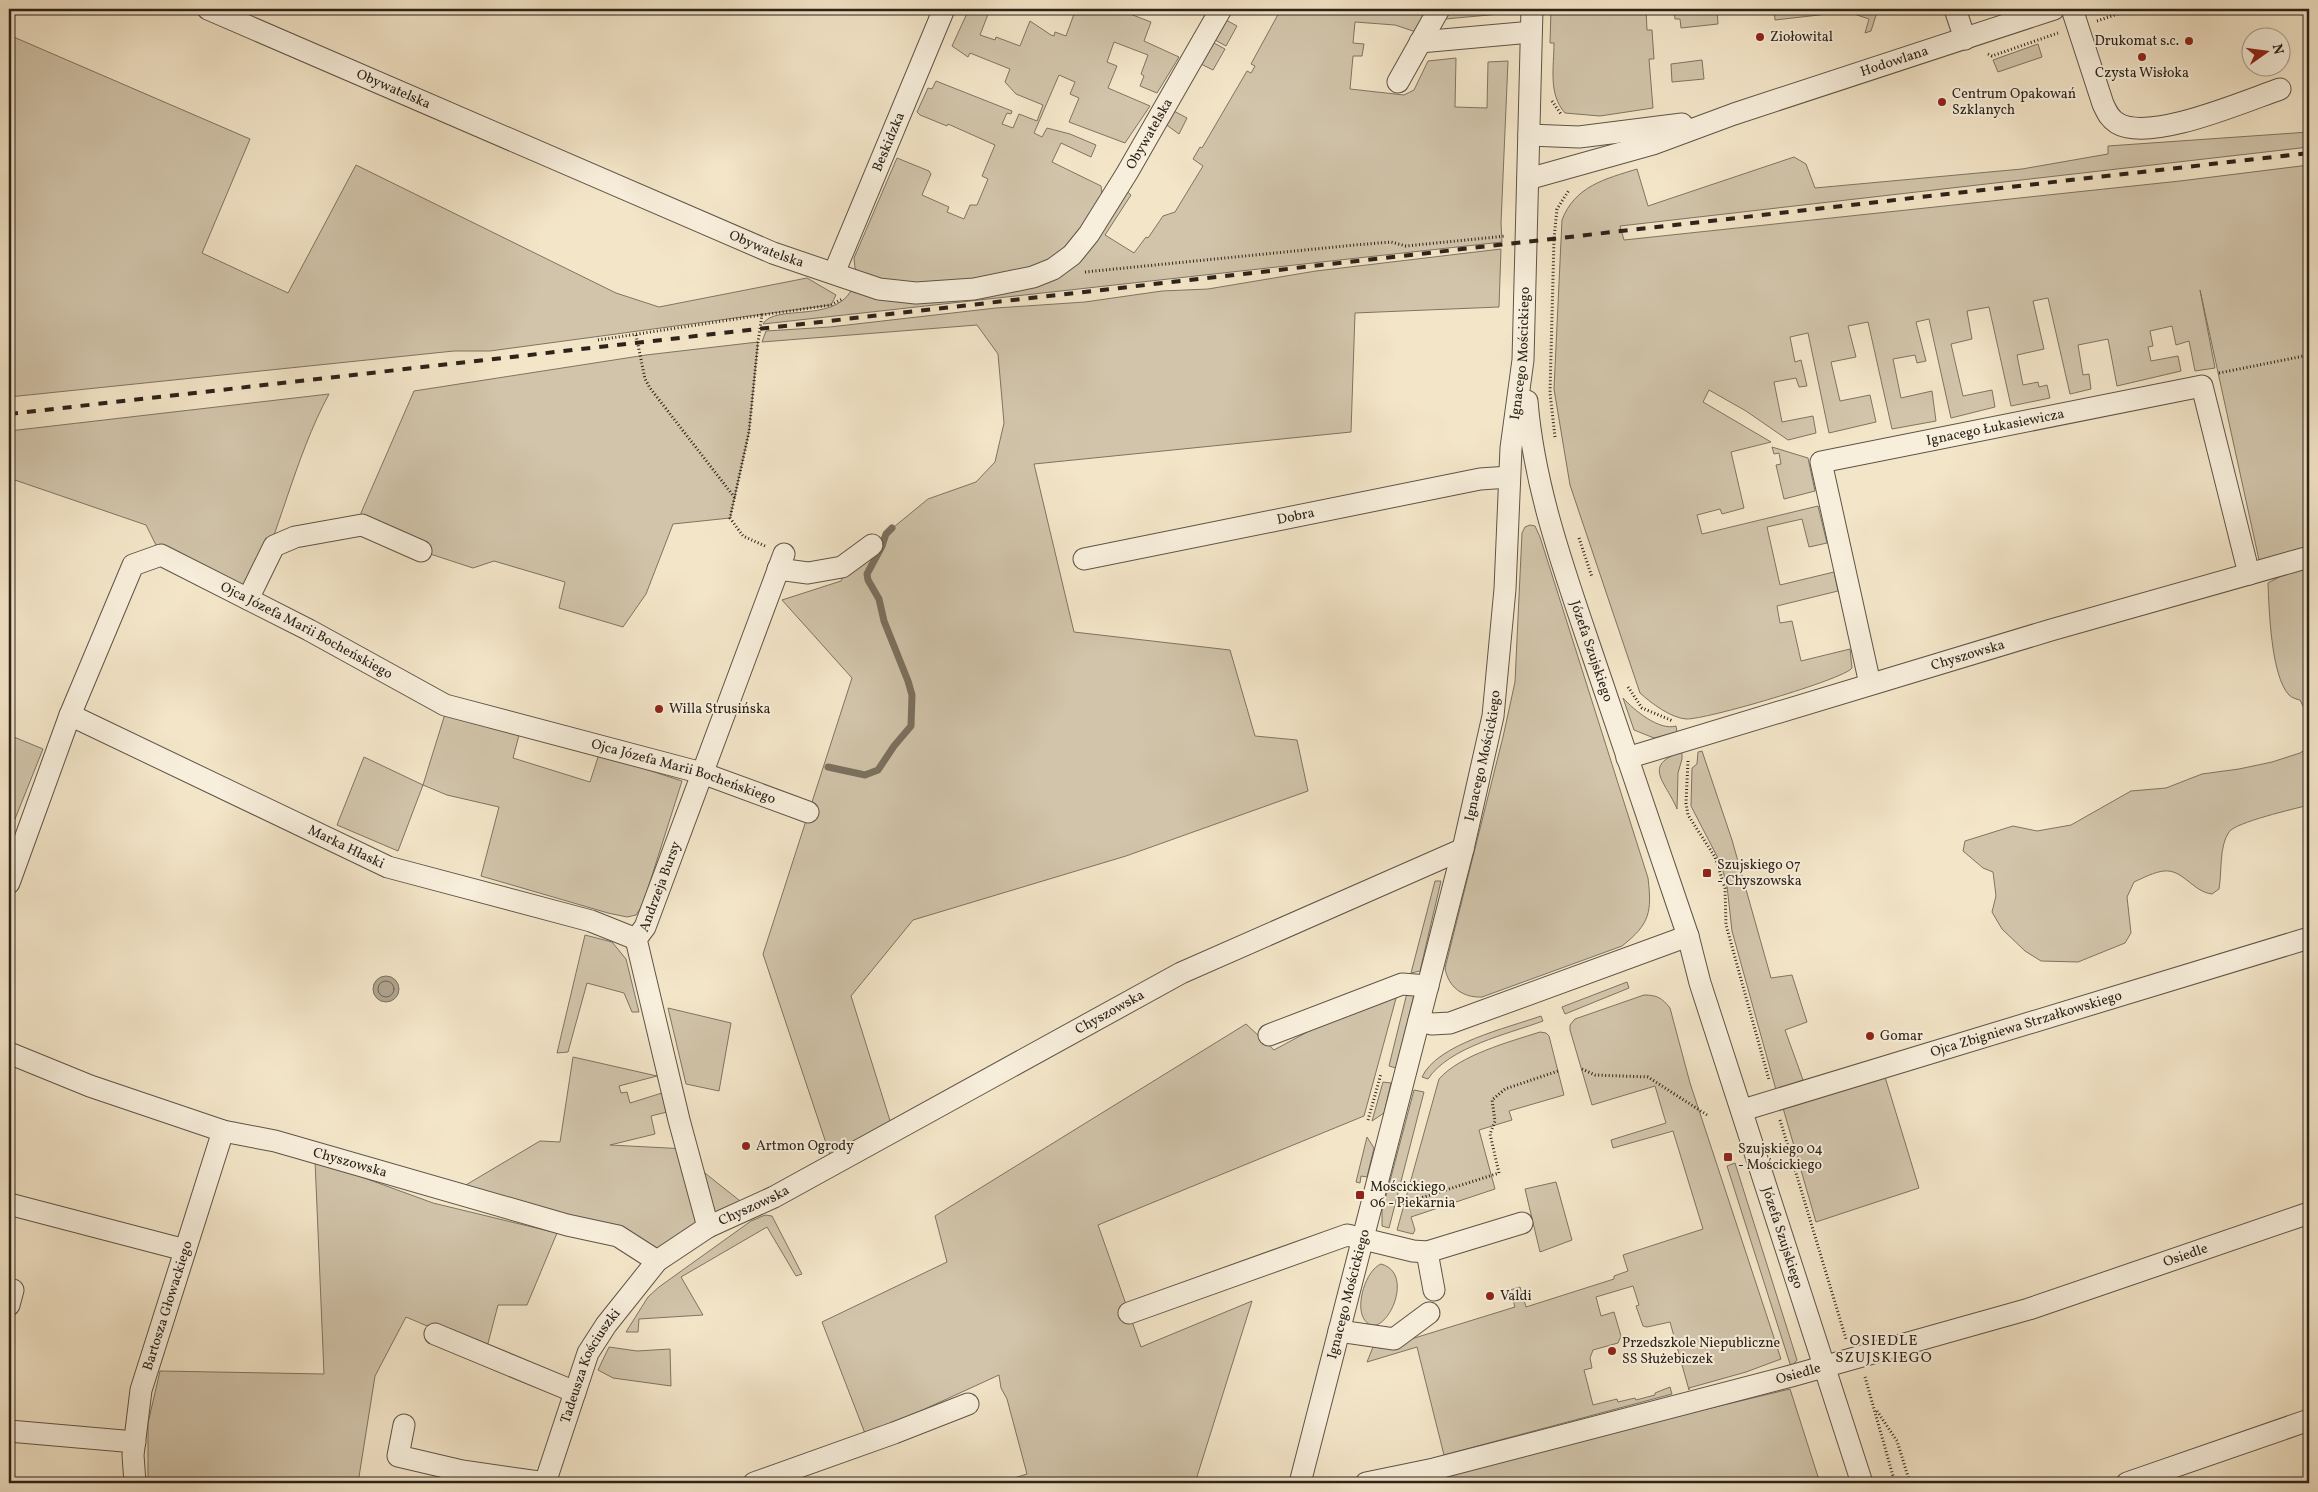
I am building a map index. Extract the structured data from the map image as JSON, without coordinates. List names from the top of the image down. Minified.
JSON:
{"streets":{"street":["Hodowlana","Obywatelska","Beskidzka","Ignacego Mościckiego","Ignacego Łukasiewicza","Dobra","Ojca Józefa Marii Bocheńskiego","Józefa Szujskiego","Chyszowska","Marka Hłaski","Andrzeja Bursy","Ojca Zbigniewa Strzałkowskiego","Osiedle","Bartosza Głowackiego","Tadeusza Kościuszki"]},"crossings":[["Hodowlana","Ignacego Mościckiego"],["Obywatelska","Beskidzka"],["Ignacego Mościckiego","Dobra"],["Ignacego Mościckiego","Józefa Szujskiego"],["Ignacego Mościckiego","Chyszowska"],["Ignacego Łukasiewicza","Chyszowska"],["Ojca Józefa Marii Bocheńskiego","Marka Hłaski"],["Ojca Józefa Marii Bocheńskiego","Andrzeja Bursy"],["Józefa Szujskiego","Chyszowska"],["Józefa Szujskiego","Ojca Zbigniewa Strzałkowskiego"],["Józefa Szujskiego","Osiedle"],["Chyszowska","Andrzeja Bursy"],["Chyszowska","Bartosza Głowackiego"],["Chyszowska","Tadeusza Kościuszki"],["Marka Hłaski","Andrzeja Bursy"]],"districts":["OSIEDLE SZUJSKIEGO"],"places":{"other":["Ziołowital","Drukomat s.c.","Czysta Wisłoka","Centrum Opakowań Szklanych","Willa Strusińska","Gomar","Artmon Ogrody","Valdi","Przedszkole Niepubliczne SS Służebiczek"],"transit":["Szujskiego 07 - Chyszowska","Szujskiego 04 - Mościckiego","Mościckiego 06 - Piekarnia"]},"north":"right"}
